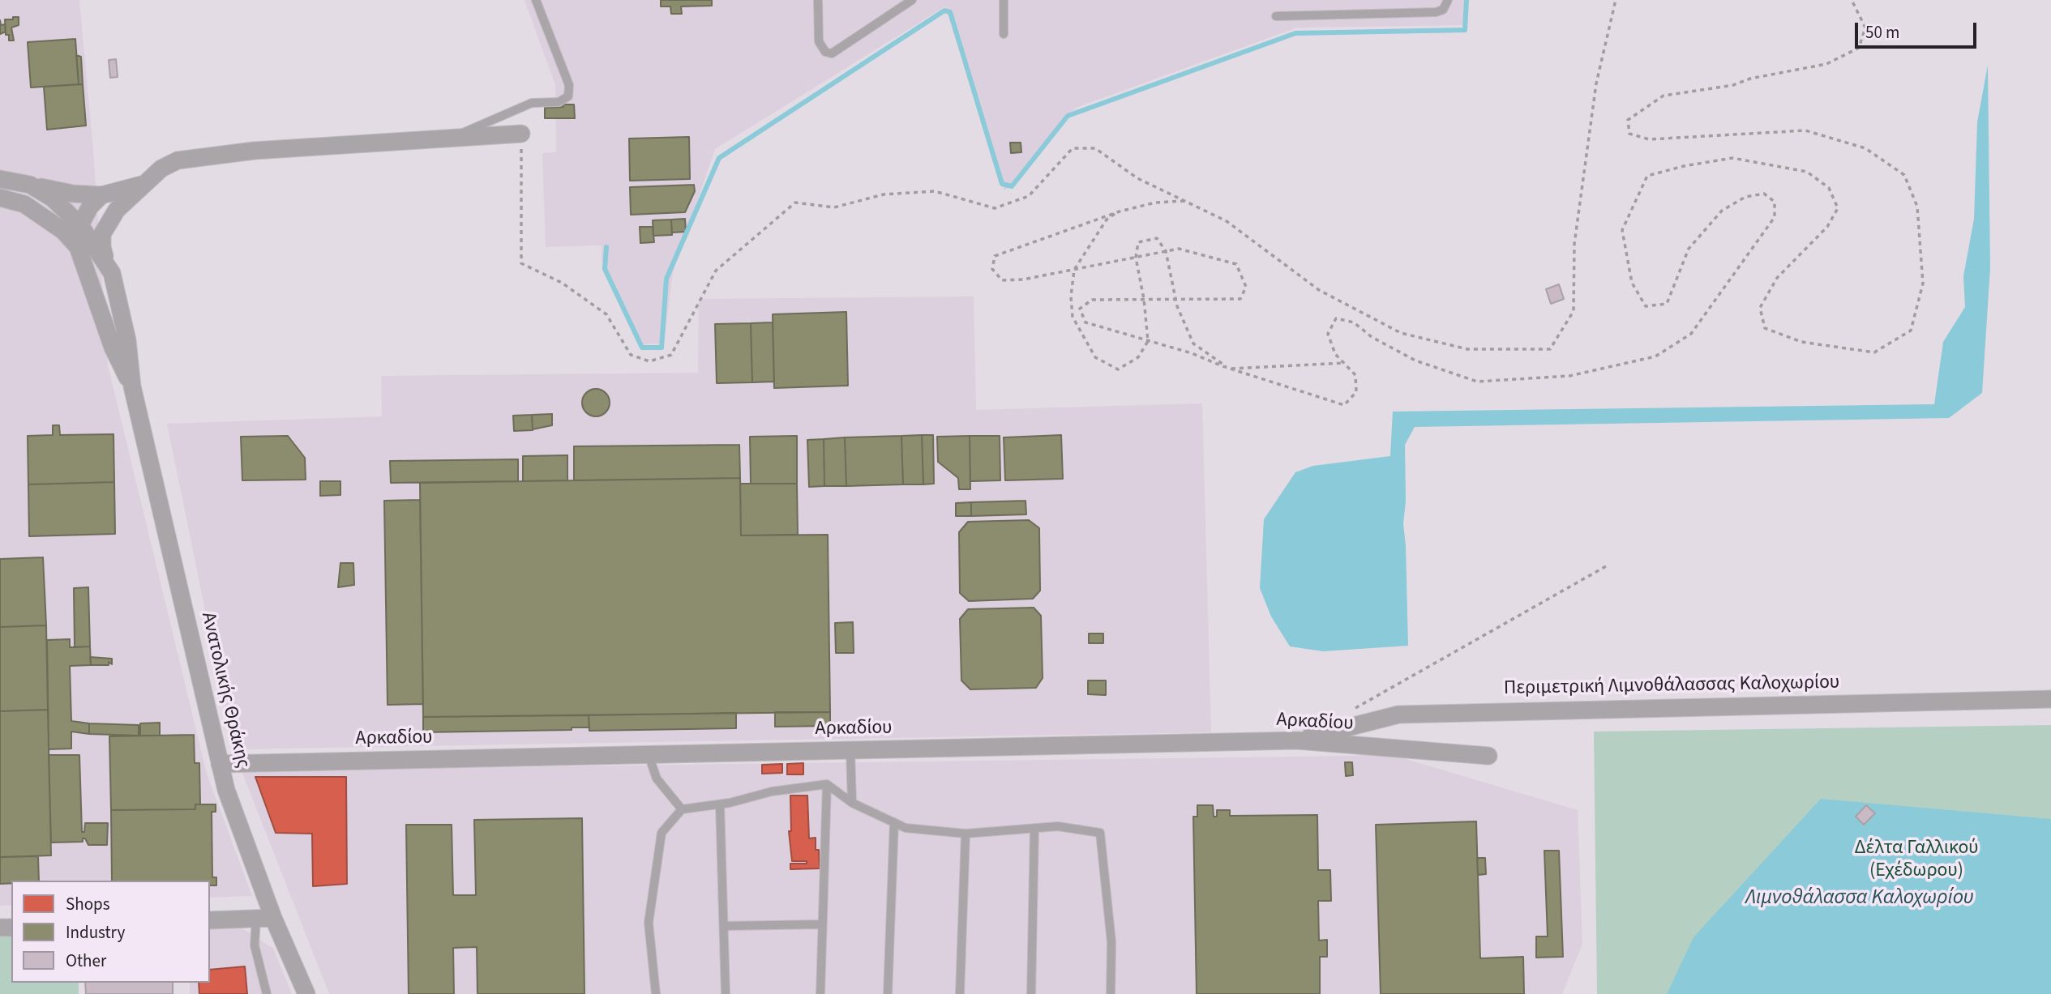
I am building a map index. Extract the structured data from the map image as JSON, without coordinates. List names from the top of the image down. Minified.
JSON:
{"streets":{"street":["Περιμετρική Λιμνοθάλασσας Καλοχωρίου","Ανατολικής Θράκης","Αρκαδίου"]},"crossings":[["Περιμετρική Λιμνοθάλασσας Καλοχωρίου","Αρκαδίου"],["Ανατολικής Θράκης","Αρκαδίου"]],"water":["Λιμνοθάλασσα Καλοχωρίου"],"parks":["Δέλτα Γαλλικού (Εχέδωρου)"],"legend":["Shops","Industry","Other"],"scale_bar":"50 m"}
